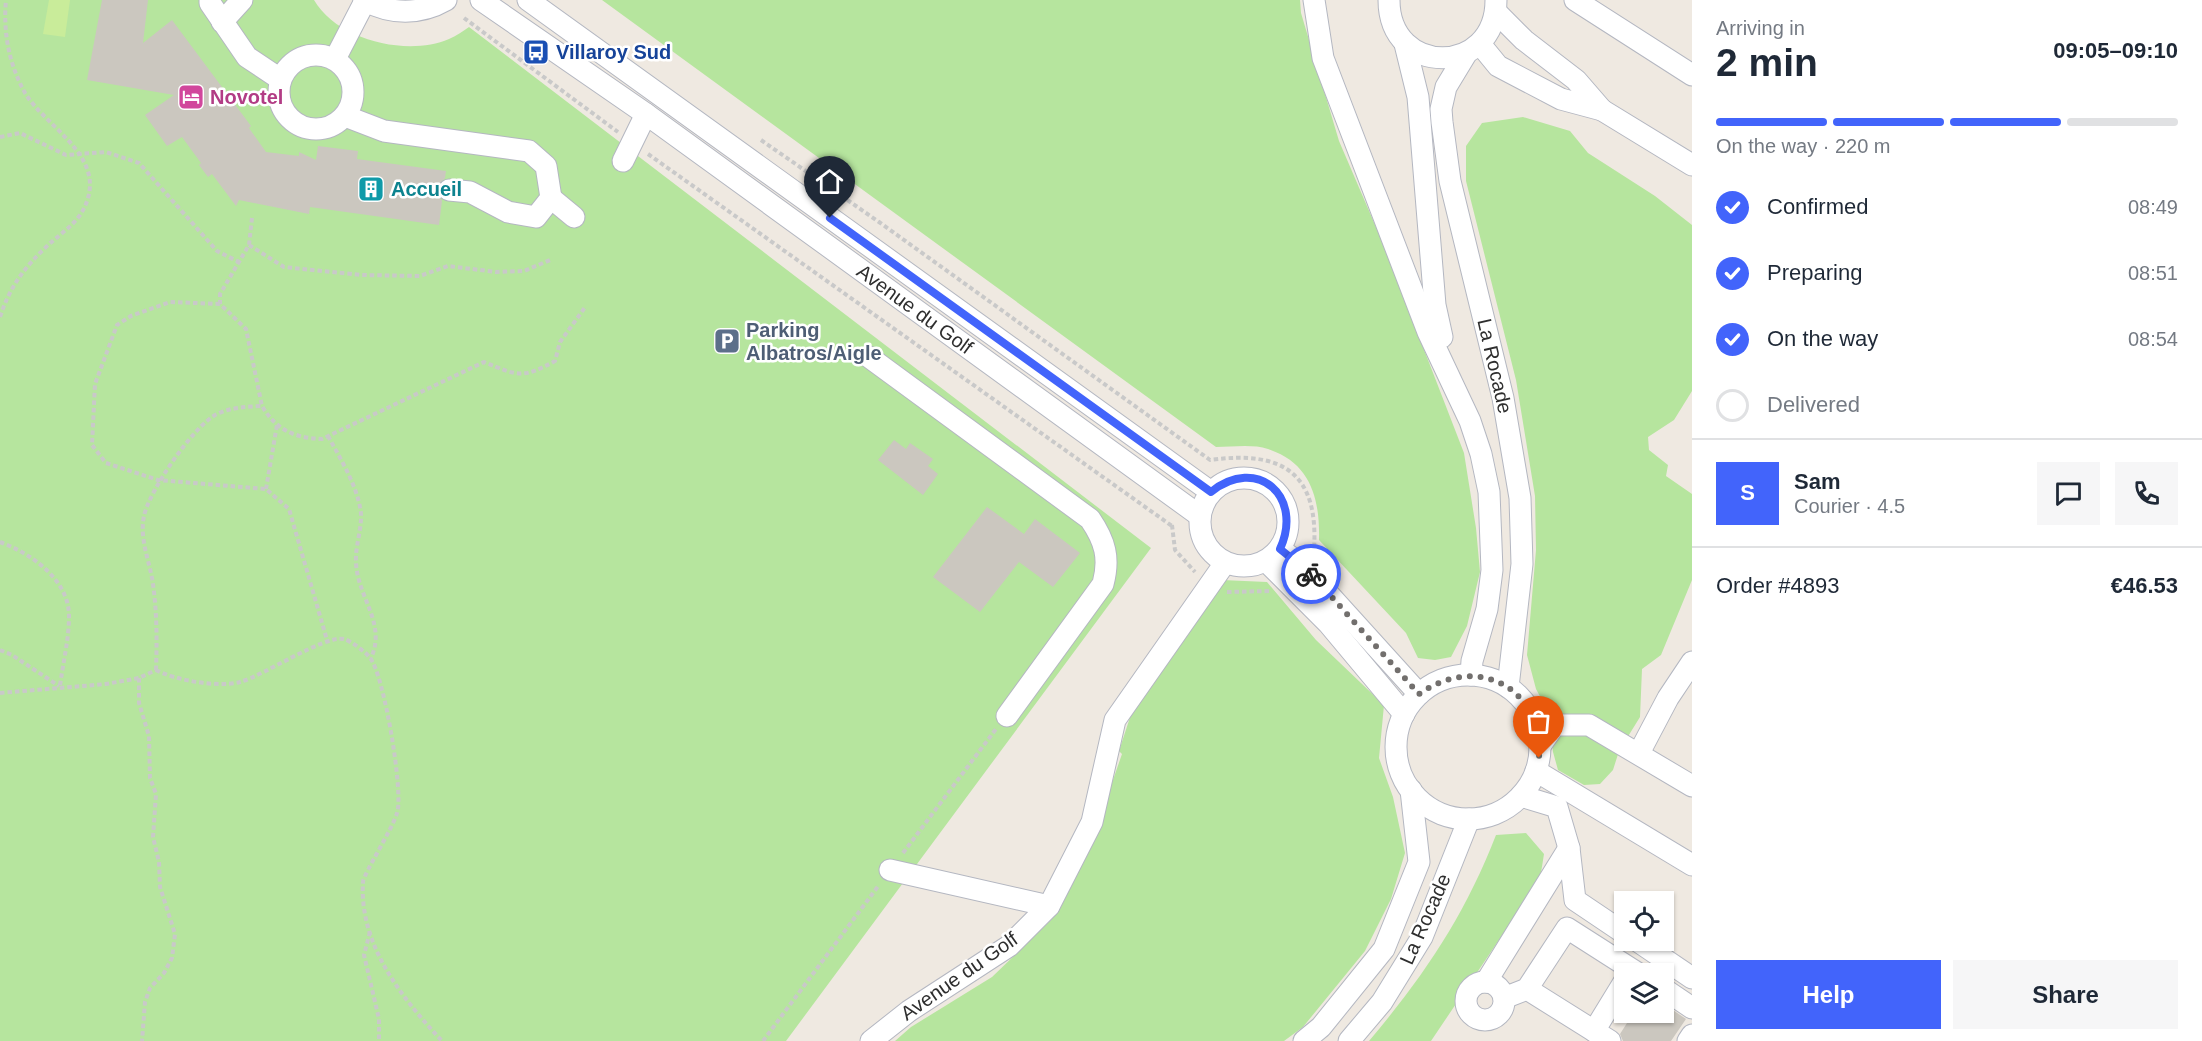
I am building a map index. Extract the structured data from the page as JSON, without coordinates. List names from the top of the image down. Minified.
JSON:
{"streets":{"street":["Avenue du Golf","La Rocade"]},"places":{"bus stop":["Villaroy Sud"],"hotel":["Novotel"],"building":["Accueil"],"parking":["Parking Albatros/Aigle"]},"page":{"heading":["2 min","Arriving in","09:05–09:10"],"panel":["Sam","Courier · 4.5","Order #4893","€46.53"],"bar":"On the way · 220 m","list":[["Confirmed","08:49"],["Preparing","08:51"],["On the way","08:54"],"Delivered"],"round":"S","buttons":["Help","Share"]}}
